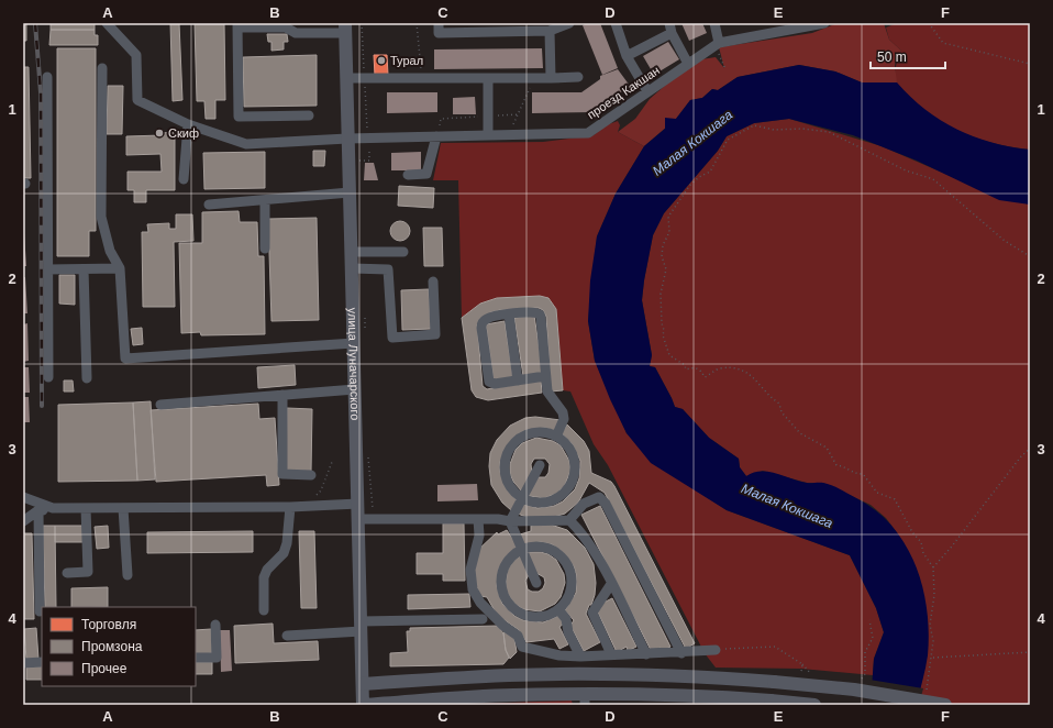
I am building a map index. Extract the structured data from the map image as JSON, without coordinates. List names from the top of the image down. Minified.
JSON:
{"streets":{"main road":["улица Луначарского"],"street":["проезд Какшан"]},"crossings":[["проезд Какшан","улица Луначарского"]],"water":["Малая Кокшага"],"places":["Турал","Скиф"],"legend":["Торговля","Промзона","Прочее"],"scale_bar":"50 m","grid":{"columns":["A","B","C","D","E","F"],"rows":["1","2","3","4"]}}
